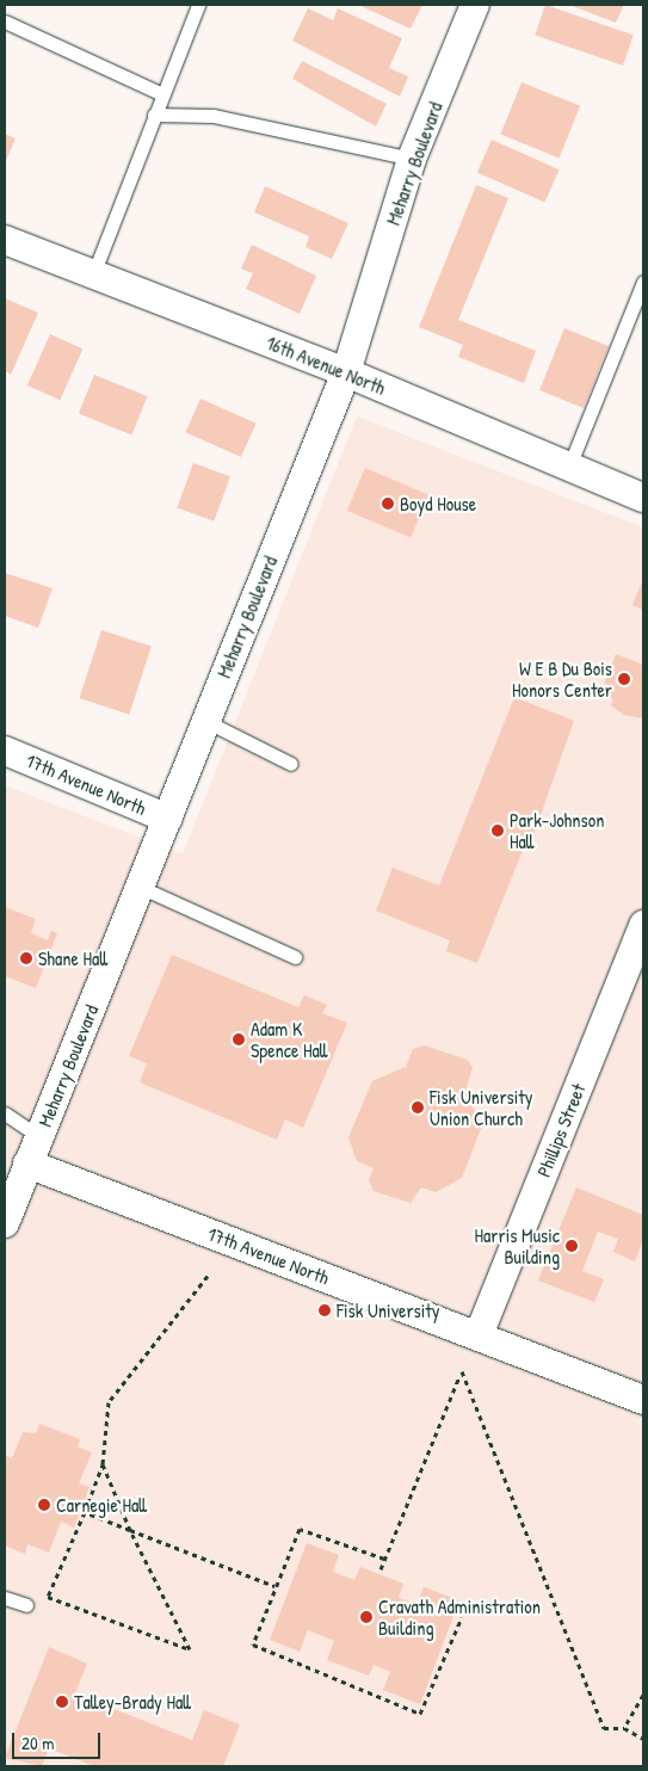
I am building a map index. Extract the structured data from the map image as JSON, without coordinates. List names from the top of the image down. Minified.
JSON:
{"streets":{"street":["Meharry Boulevard","16th Avenue North","17th Avenue North","Phillips Street"]},"crossings":[["Meharry Boulevard","16th Avenue North"],["Meharry Boulevard","17th Avenue North"],["17th Avenue North","Phillips Street"]],"places":["Boyd House","W E B Du Bois Honors Center","Park-Johnson Hall","Shane Hall","Adam K Spence Hall","Fisk University Union Church","Harris Music Building","Fisk University","Carnegie Hall","Cravath Administration Building","Talley-Brady Hall"],"scale_bar":"20 m"}
